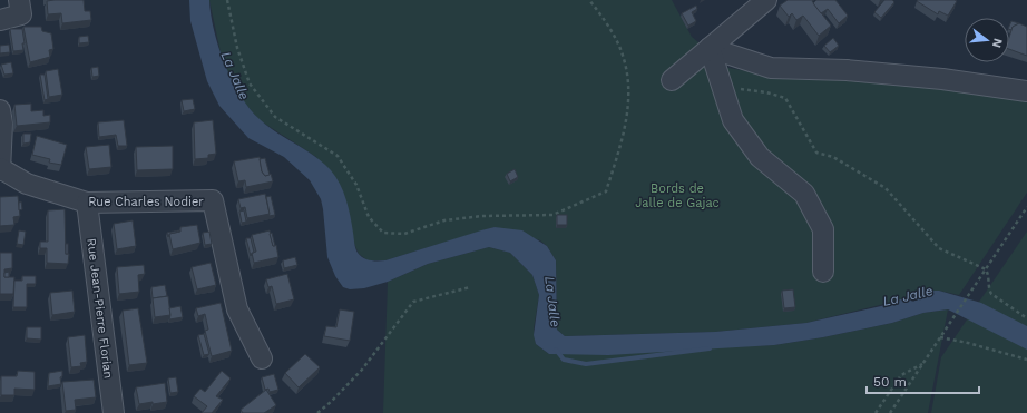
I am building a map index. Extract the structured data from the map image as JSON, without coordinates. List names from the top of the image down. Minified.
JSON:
{"streets":{"street":["Rue Charles Nodier","Rue Jean-Pierre Florian"]},"crossings":[["Rue Charles Nodier","Rue Jean-Pierre Florian"]],"water":["La Jalle"],"parks":["Bords de Jalle de Gajac"],"scale_bar":"50 m","north":"right"}
